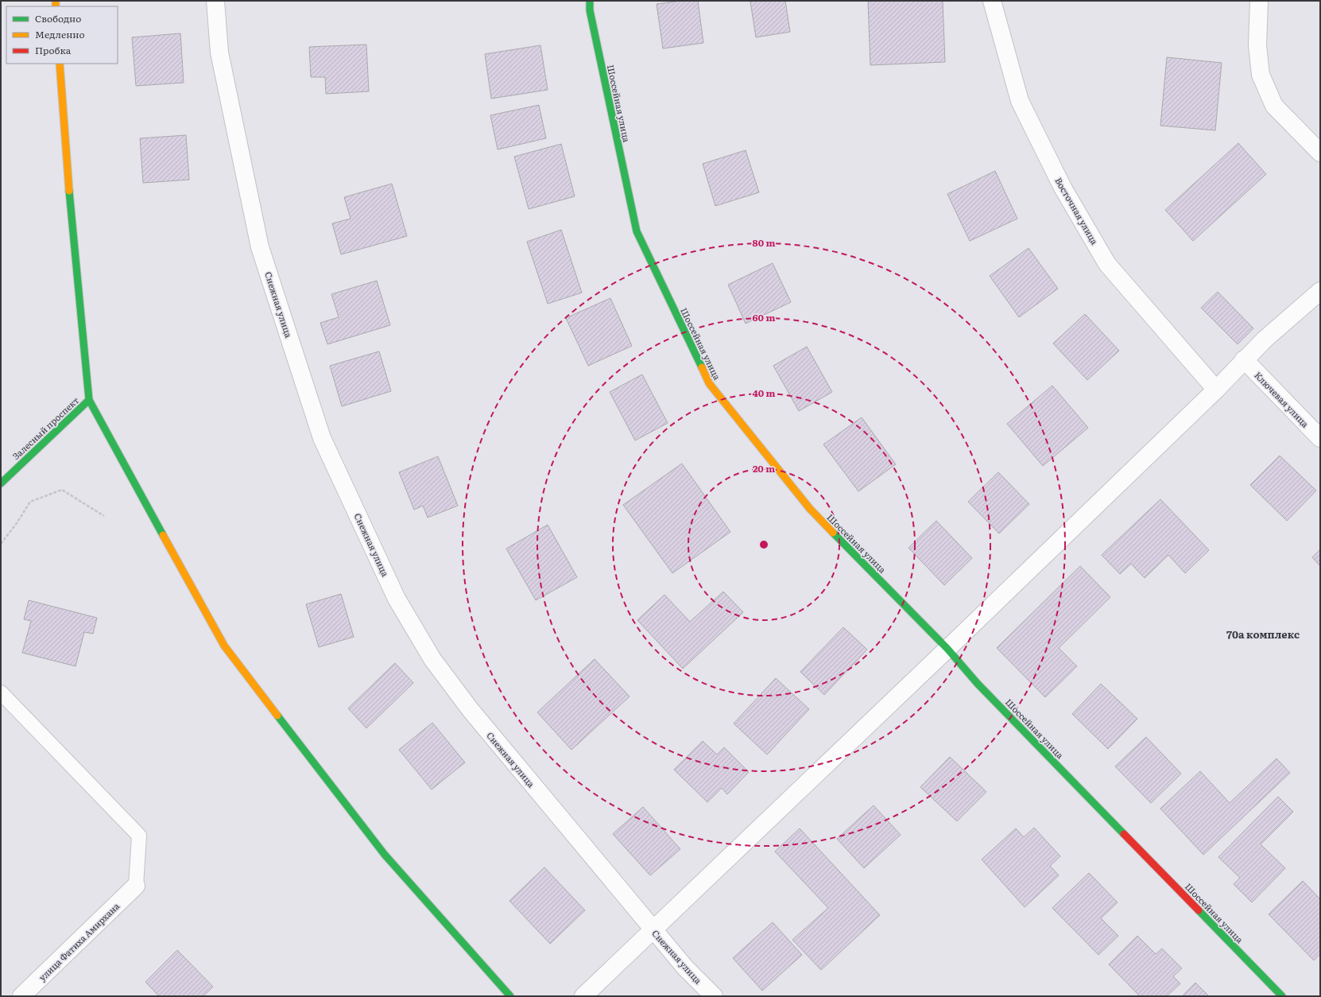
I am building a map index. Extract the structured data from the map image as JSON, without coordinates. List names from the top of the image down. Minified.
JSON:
{"streets":{"street":["Шоссейная улица","Восточная улица","Снежная улица","Ключевая улица","Залесный проспект","улица Фатиха Амирхана"]},"districts":["70а комплекс"],"legend":["Свободно","Медленно","Пробка"],"rings":["80 m","60 m","40 m","20 m"]}
